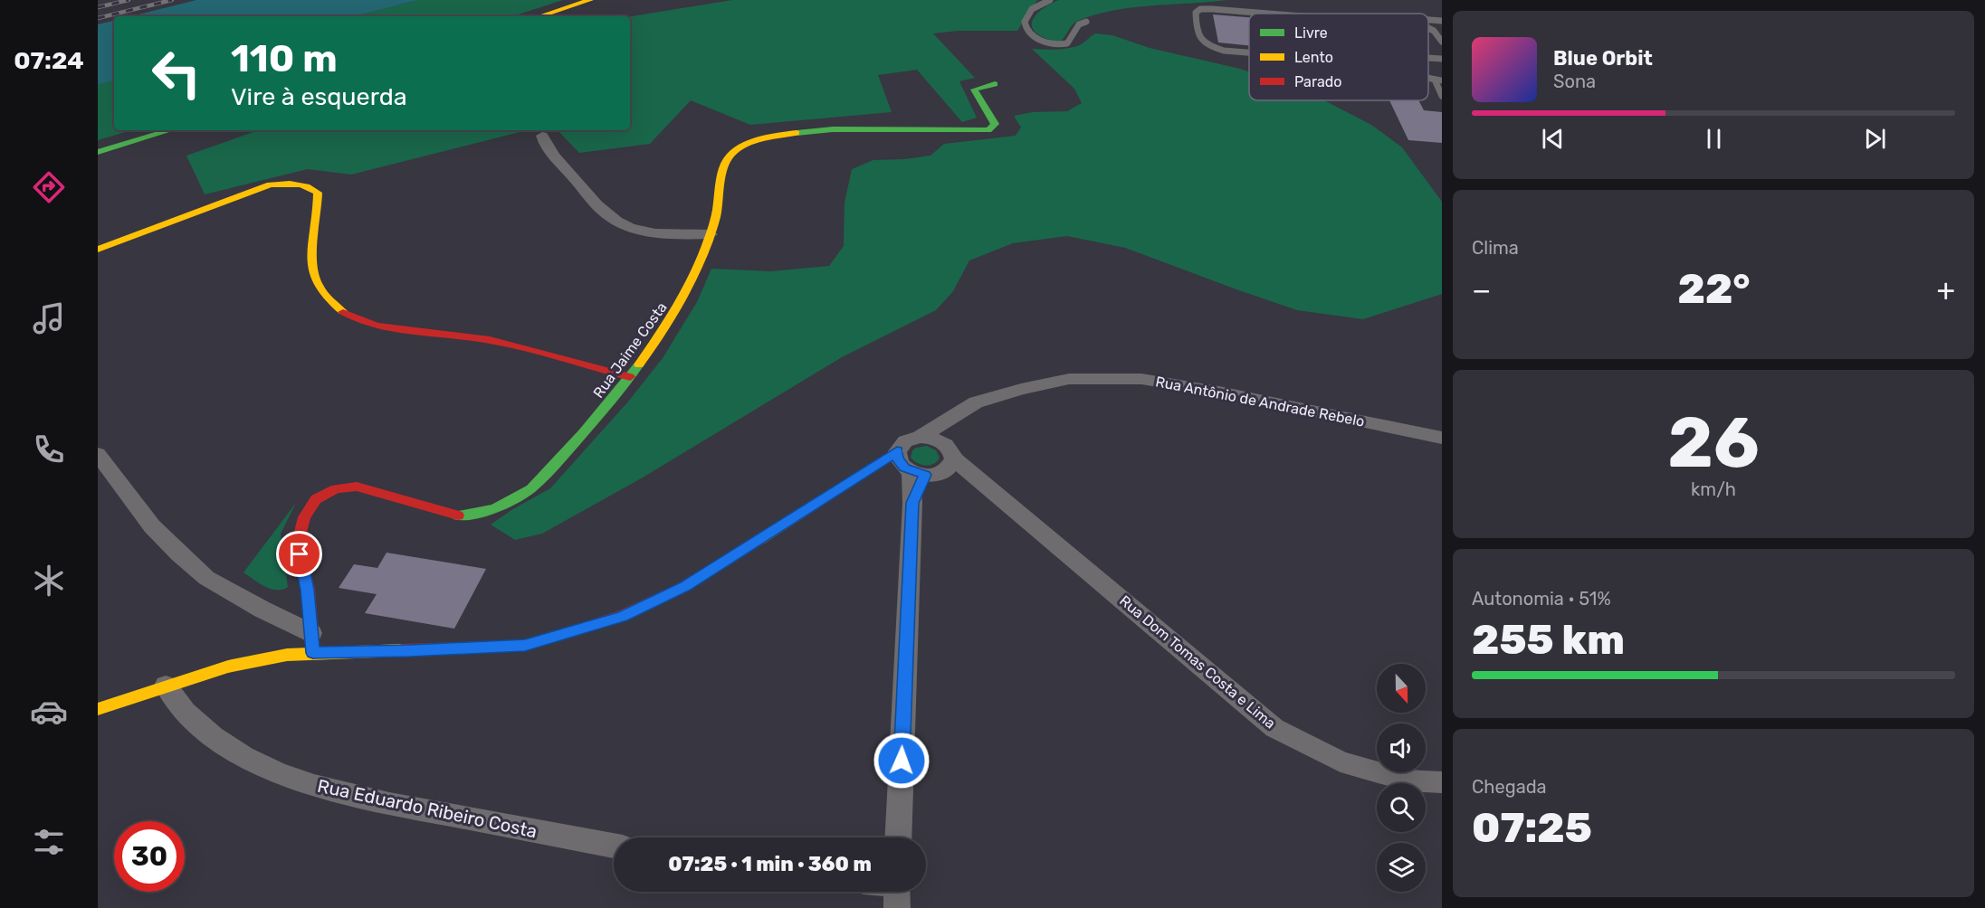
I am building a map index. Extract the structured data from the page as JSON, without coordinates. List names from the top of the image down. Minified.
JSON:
{"streets":{"main road":["Rua Jaime Costa"],"street":["Rua Antônio de Andrade Rebelo","Rua Dom Tomas Costa e Lima","Rua Eduardo Ribeiro Costa"]},"crossings":[["Rua Antônio de Andrade Rebelo","Rua Dom Tomas Costa e Lima"]],"legend":["Livre","Lento","Parado"],"north":"bottom","page":{"tabs":"07:24","turn":["110 m","Vire à esquerda"],"song":["Blue Orbit","Sona"],"tile":["Clima",["26","km/h"],["Autonomia · 51%","255 km"],["Chegada","07:25"]],"heat":["−","22°","+"],"limit":"30","trip":"07:25 · 1 min · 360 m"}}
